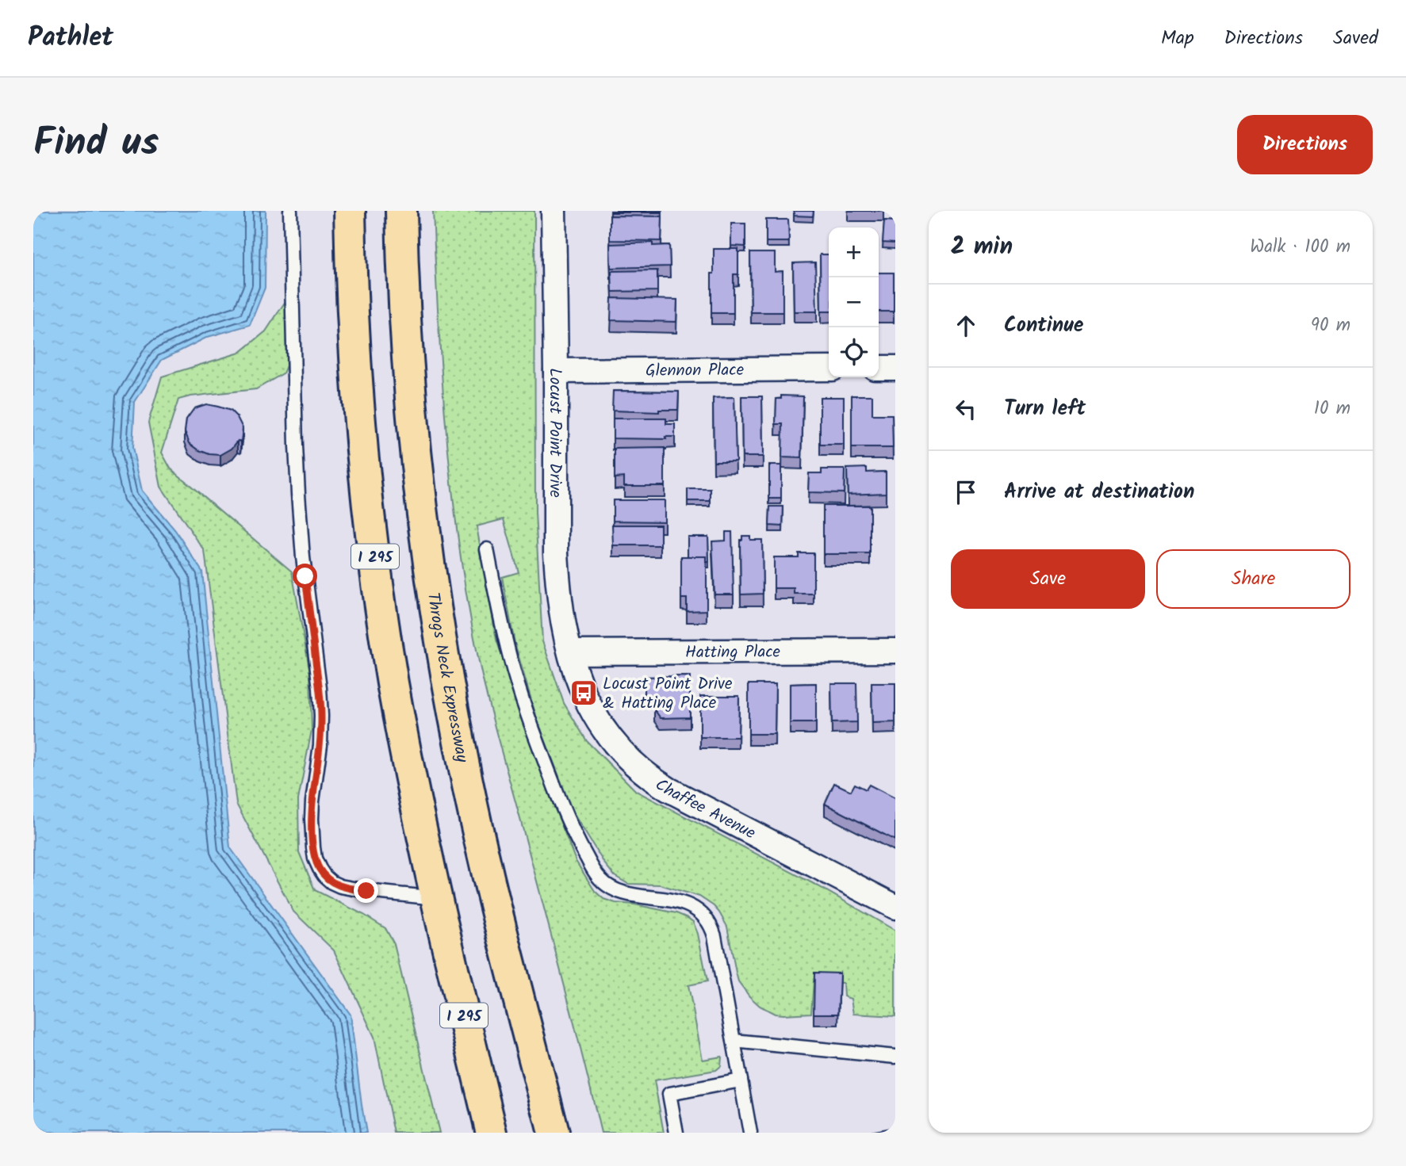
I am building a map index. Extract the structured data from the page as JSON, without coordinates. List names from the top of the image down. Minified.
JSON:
{"streets":{"highway":["I 295","Throgs Neck Expressway"],"street":["Glennon Place","Locust Point Drive","Hatting Place","Chaffee Avenue"]},"crossings":[["Glennon Place","Locust Point Drive"],["Locust Point Drive","Hatting Place"],["Locust Point Drive","Chaffee Avenue"],["Hatting Place","Chaffee Avenue"]],"places":{"bus stop":["Locust Point Drive & Hatting Place"]},"page":{"header":"Pathlet","nav":["Map","Directions","Saved"],"title":"Find us","buttons":["Directions",["Save","Share"]],"heading":["2 min","Walk · 100 m"],"map_buttons":["+","−"],"list":[["Continue","90 m"],["Turn left","10 m"],"Arrive at destination"]}}
